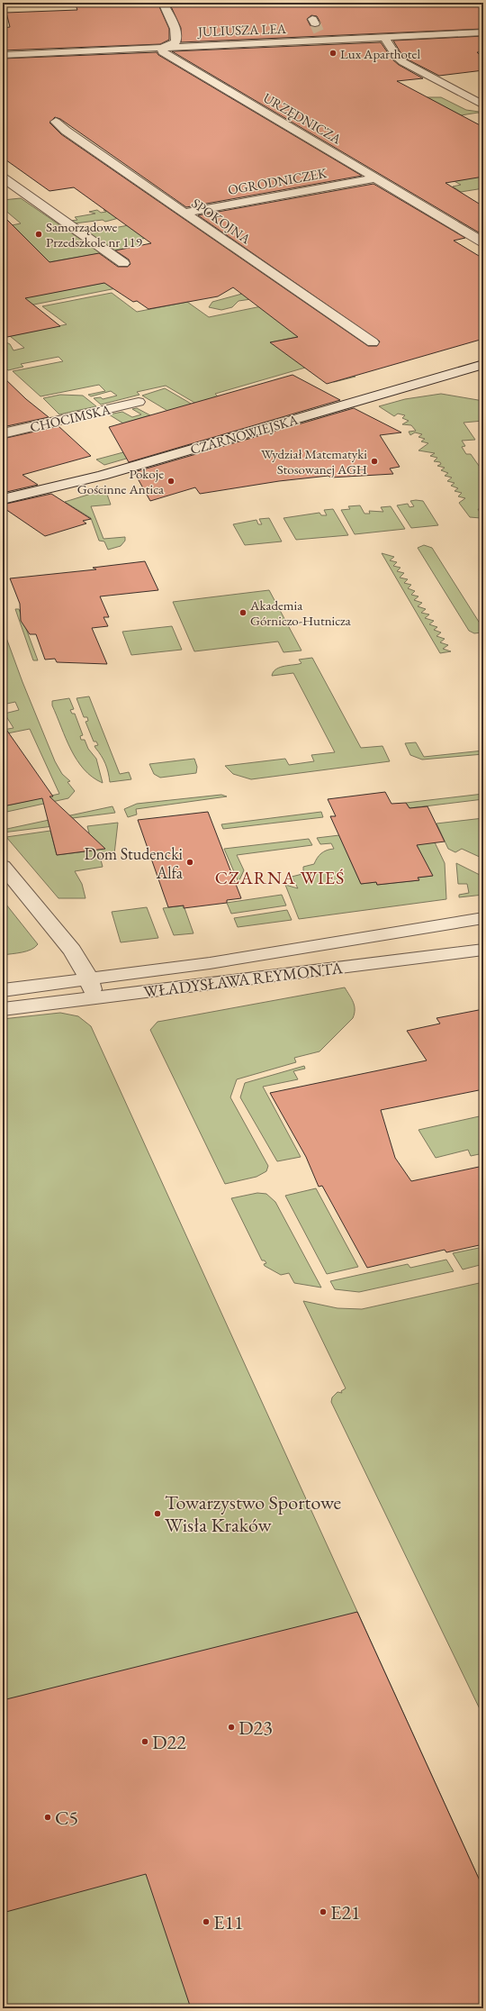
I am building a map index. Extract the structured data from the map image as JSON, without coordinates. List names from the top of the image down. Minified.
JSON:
{"streets":{"street":["JULIUSZA LEA","URZĘDNICZA","OGRODNICZEK","SPOKOJNA","CHOCIMSKA","CZARNOWIEJSKA","WŁADYSŁAWA REYMONTA"]},"crossings":[["JULIUSZA LEA","URZĘDNICZA"],["URZĘDNICZA","OGRODNICZEK"],["OGRODNICZEK","SPOKOJNA"]],"districts":["CZARNA WIEŚ"],"places":["Lux Aparthotel","Samorządowe Przedszkole nr 119","Wydział Matematyki Stosowanej AGH","Pokoje Gościnne Antica","Akademia Górniczo-Hutnicza","Dom Studencki Alfa","Towarzystwo Sportowe Wisła Kraków","D23","D22","C5","E21","E11"]}
